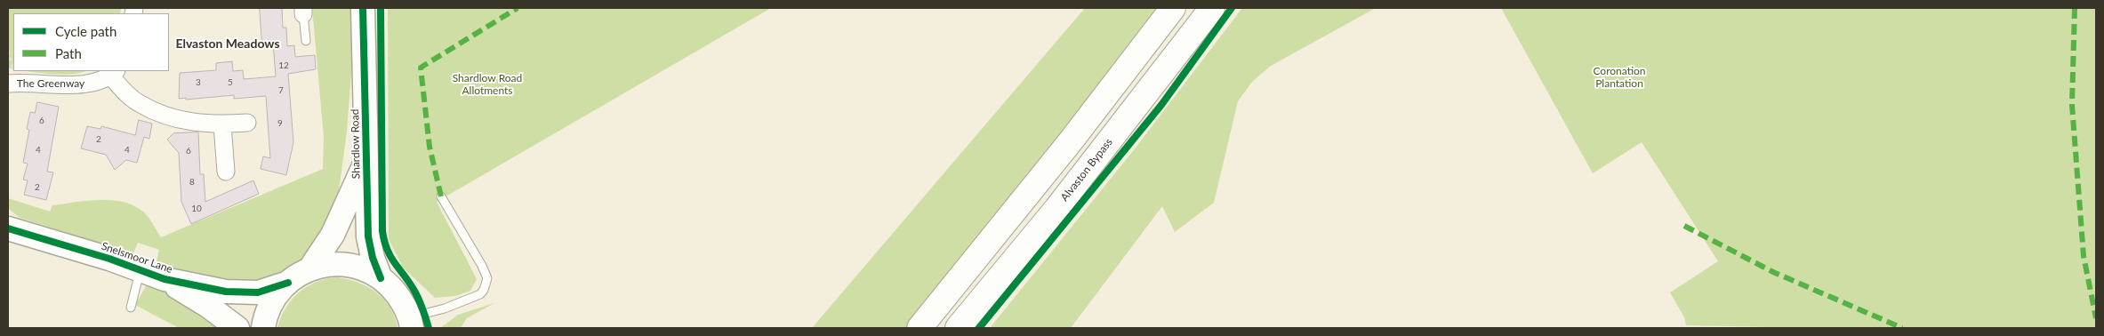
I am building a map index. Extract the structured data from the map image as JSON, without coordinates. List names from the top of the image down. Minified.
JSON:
{"streets":{"highway":["Alvaston Bypass"],"street":["The Greenway","Shardlow Road","Snelsmoor Lane"]},"districts":["Elvaston Meadows"],"parks":["Coronation Plantation","Shardlow Road Allotments"],"house_numbers":["12","3","5","7","6","9","2","4","4","6","8","2","10"],"legend":["Cycle path","Path"]}
